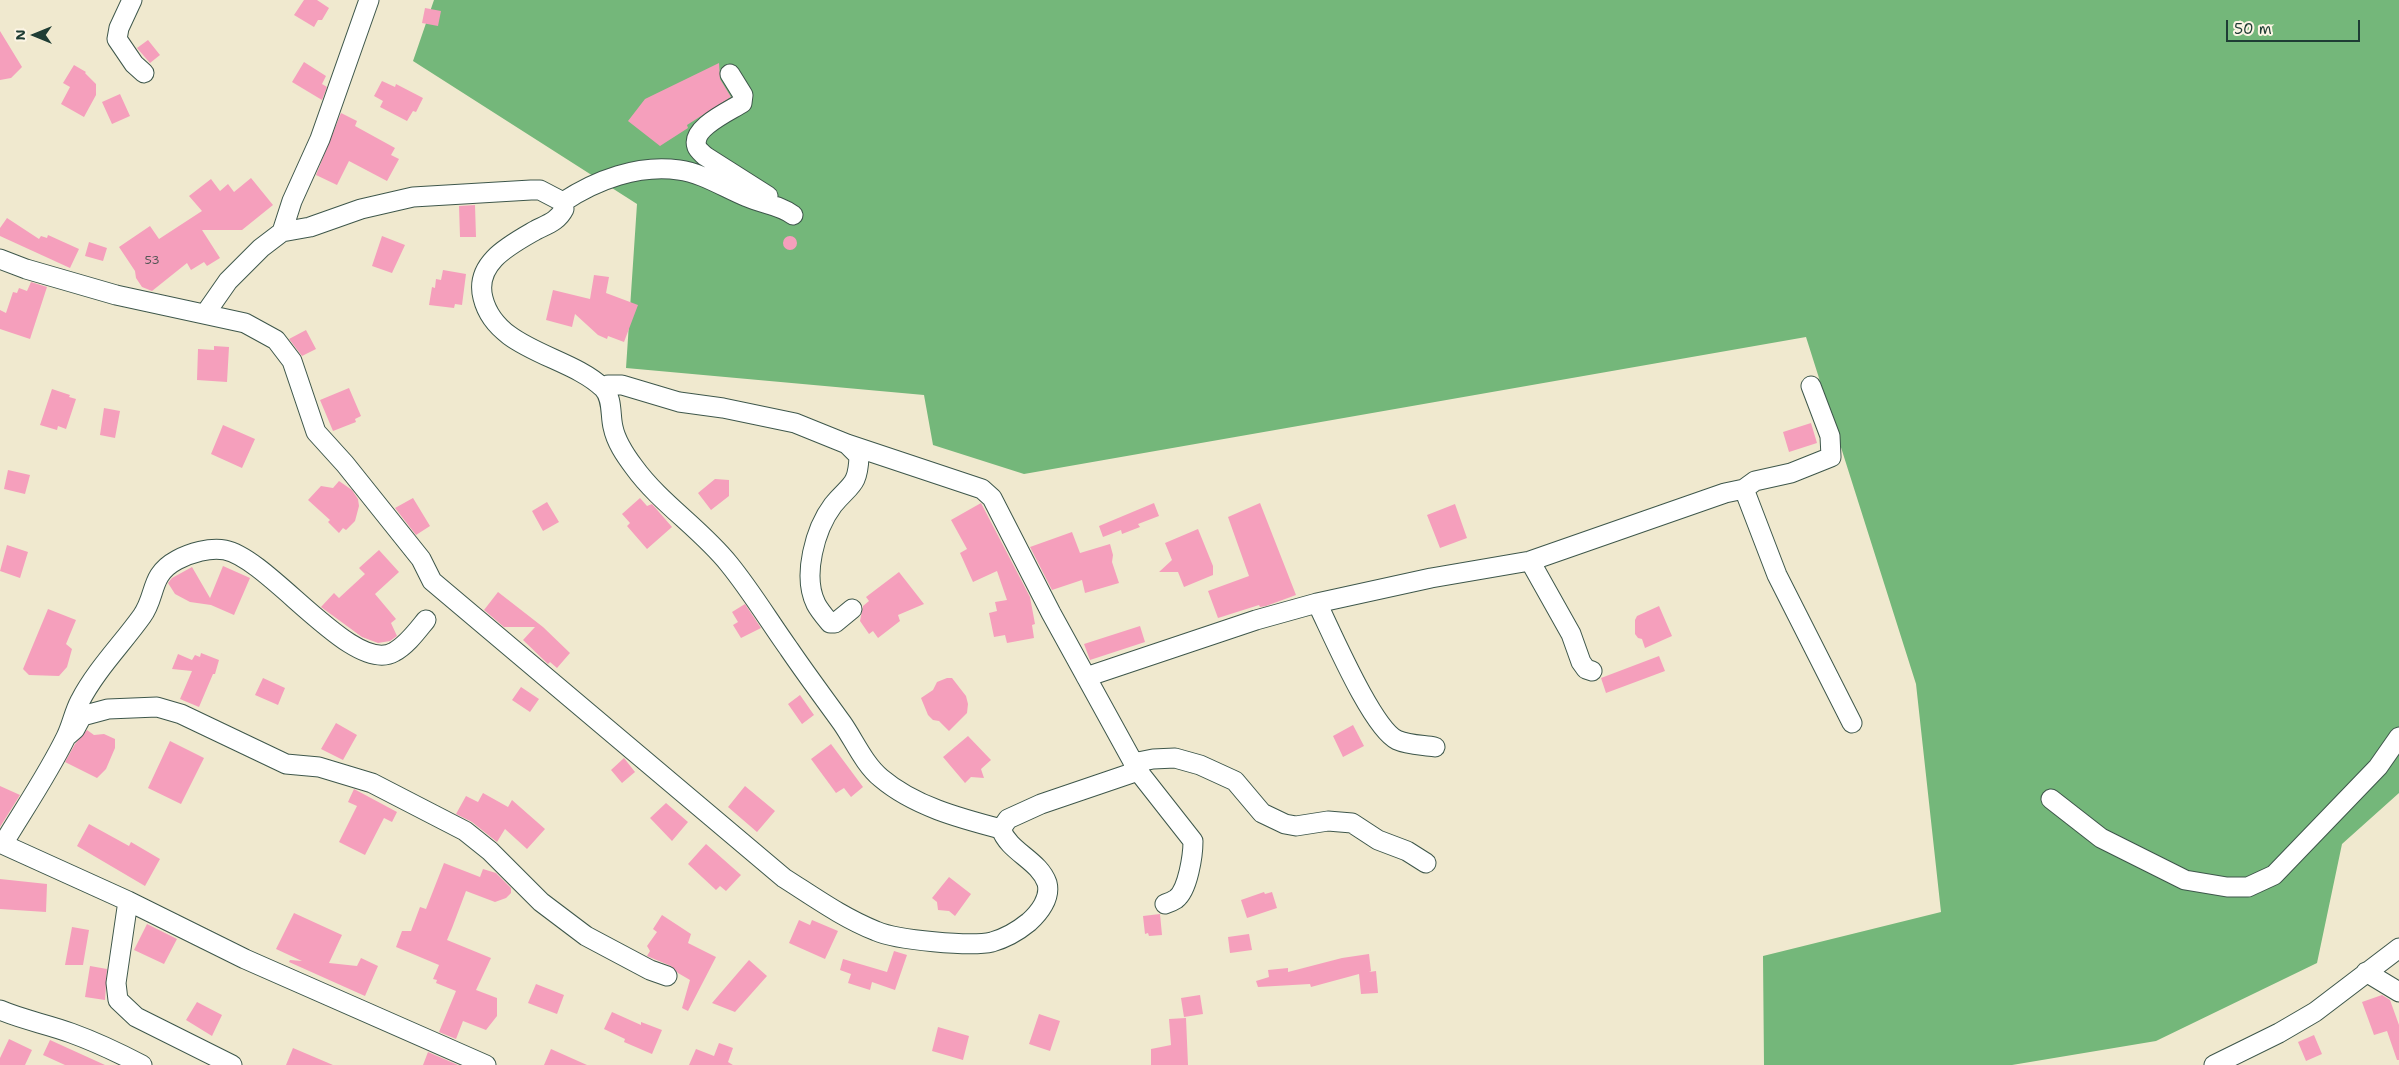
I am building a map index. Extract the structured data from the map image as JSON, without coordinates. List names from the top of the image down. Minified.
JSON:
{"house_numbers":["53"],"scale_bar":"50 m","north":"left"}
